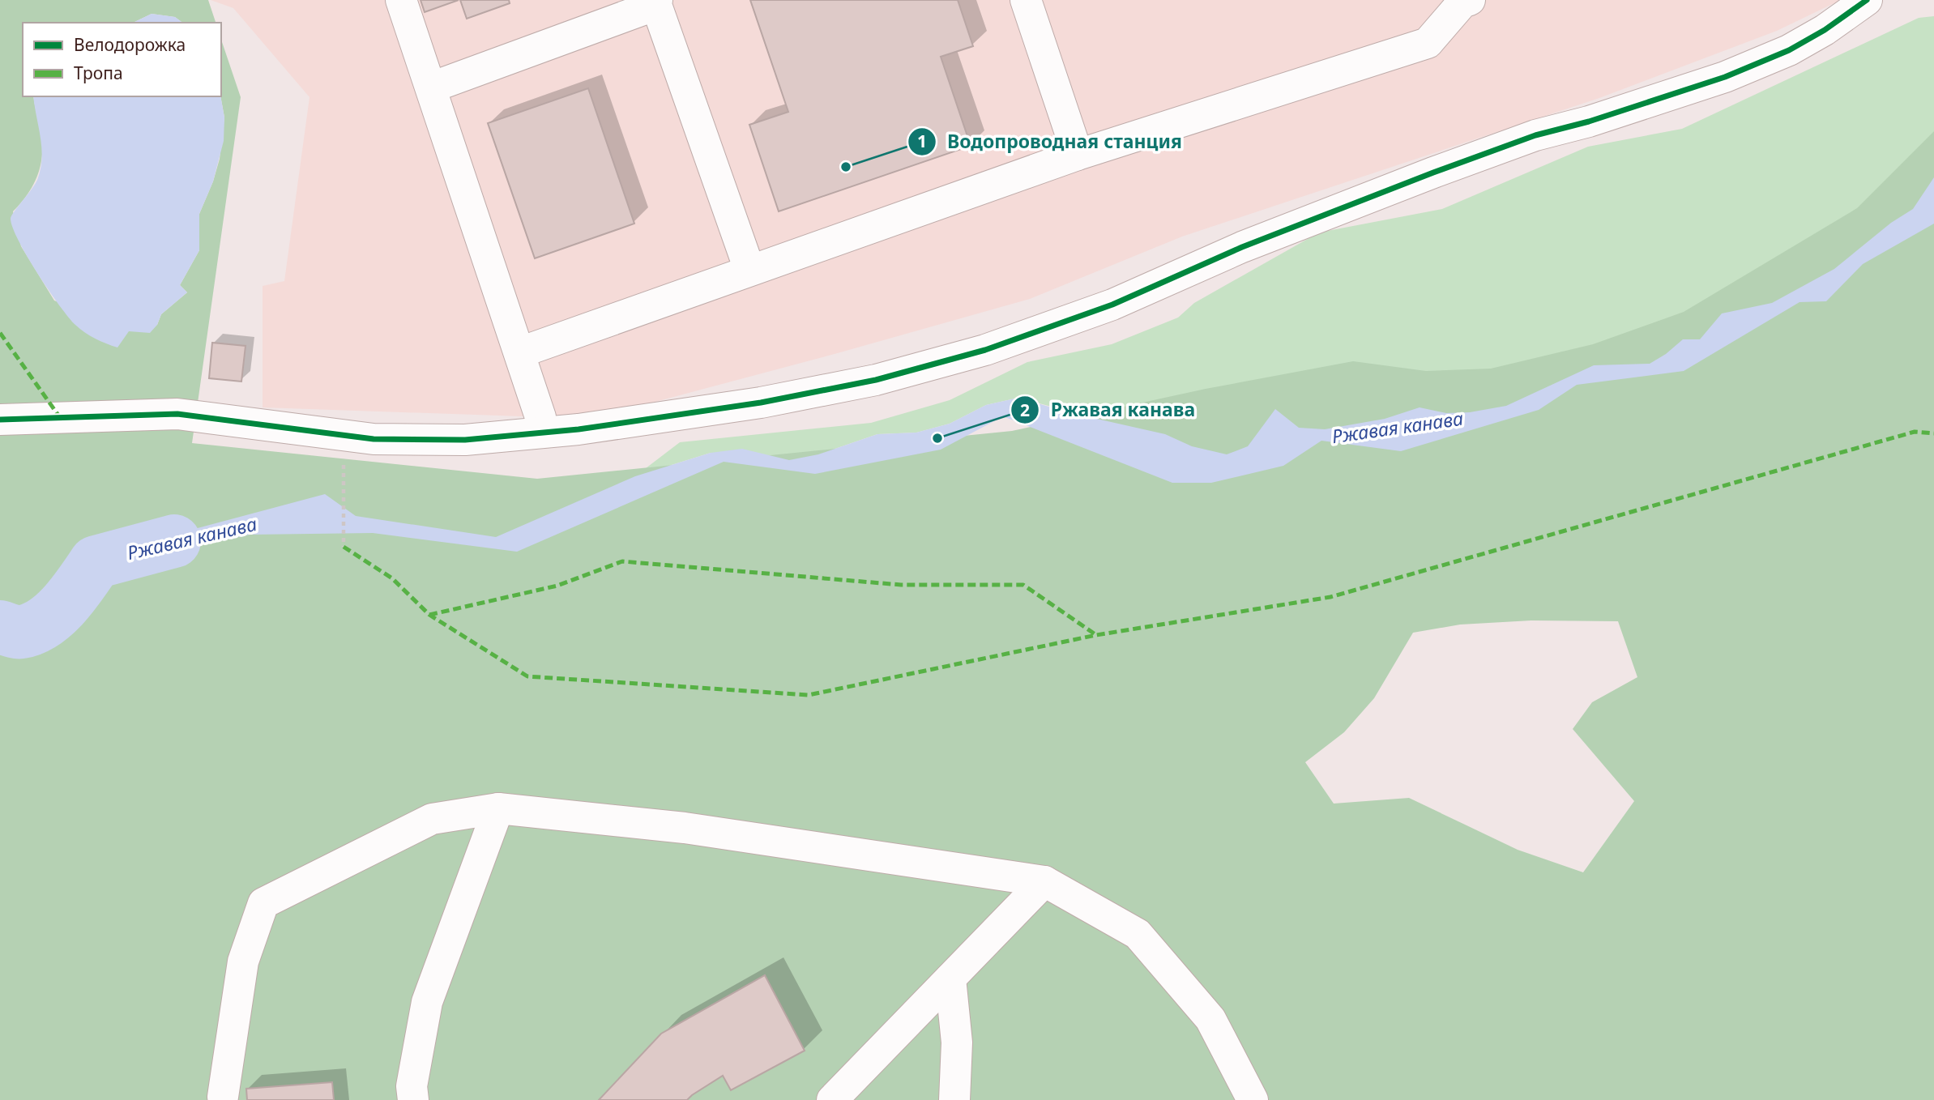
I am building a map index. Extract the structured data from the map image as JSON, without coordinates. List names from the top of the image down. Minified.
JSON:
{"water":["Ржавая канава"],"places":["Водопроводная станция","Ржавая канава"],"legend":["Велодорожка","Тропа"]}
